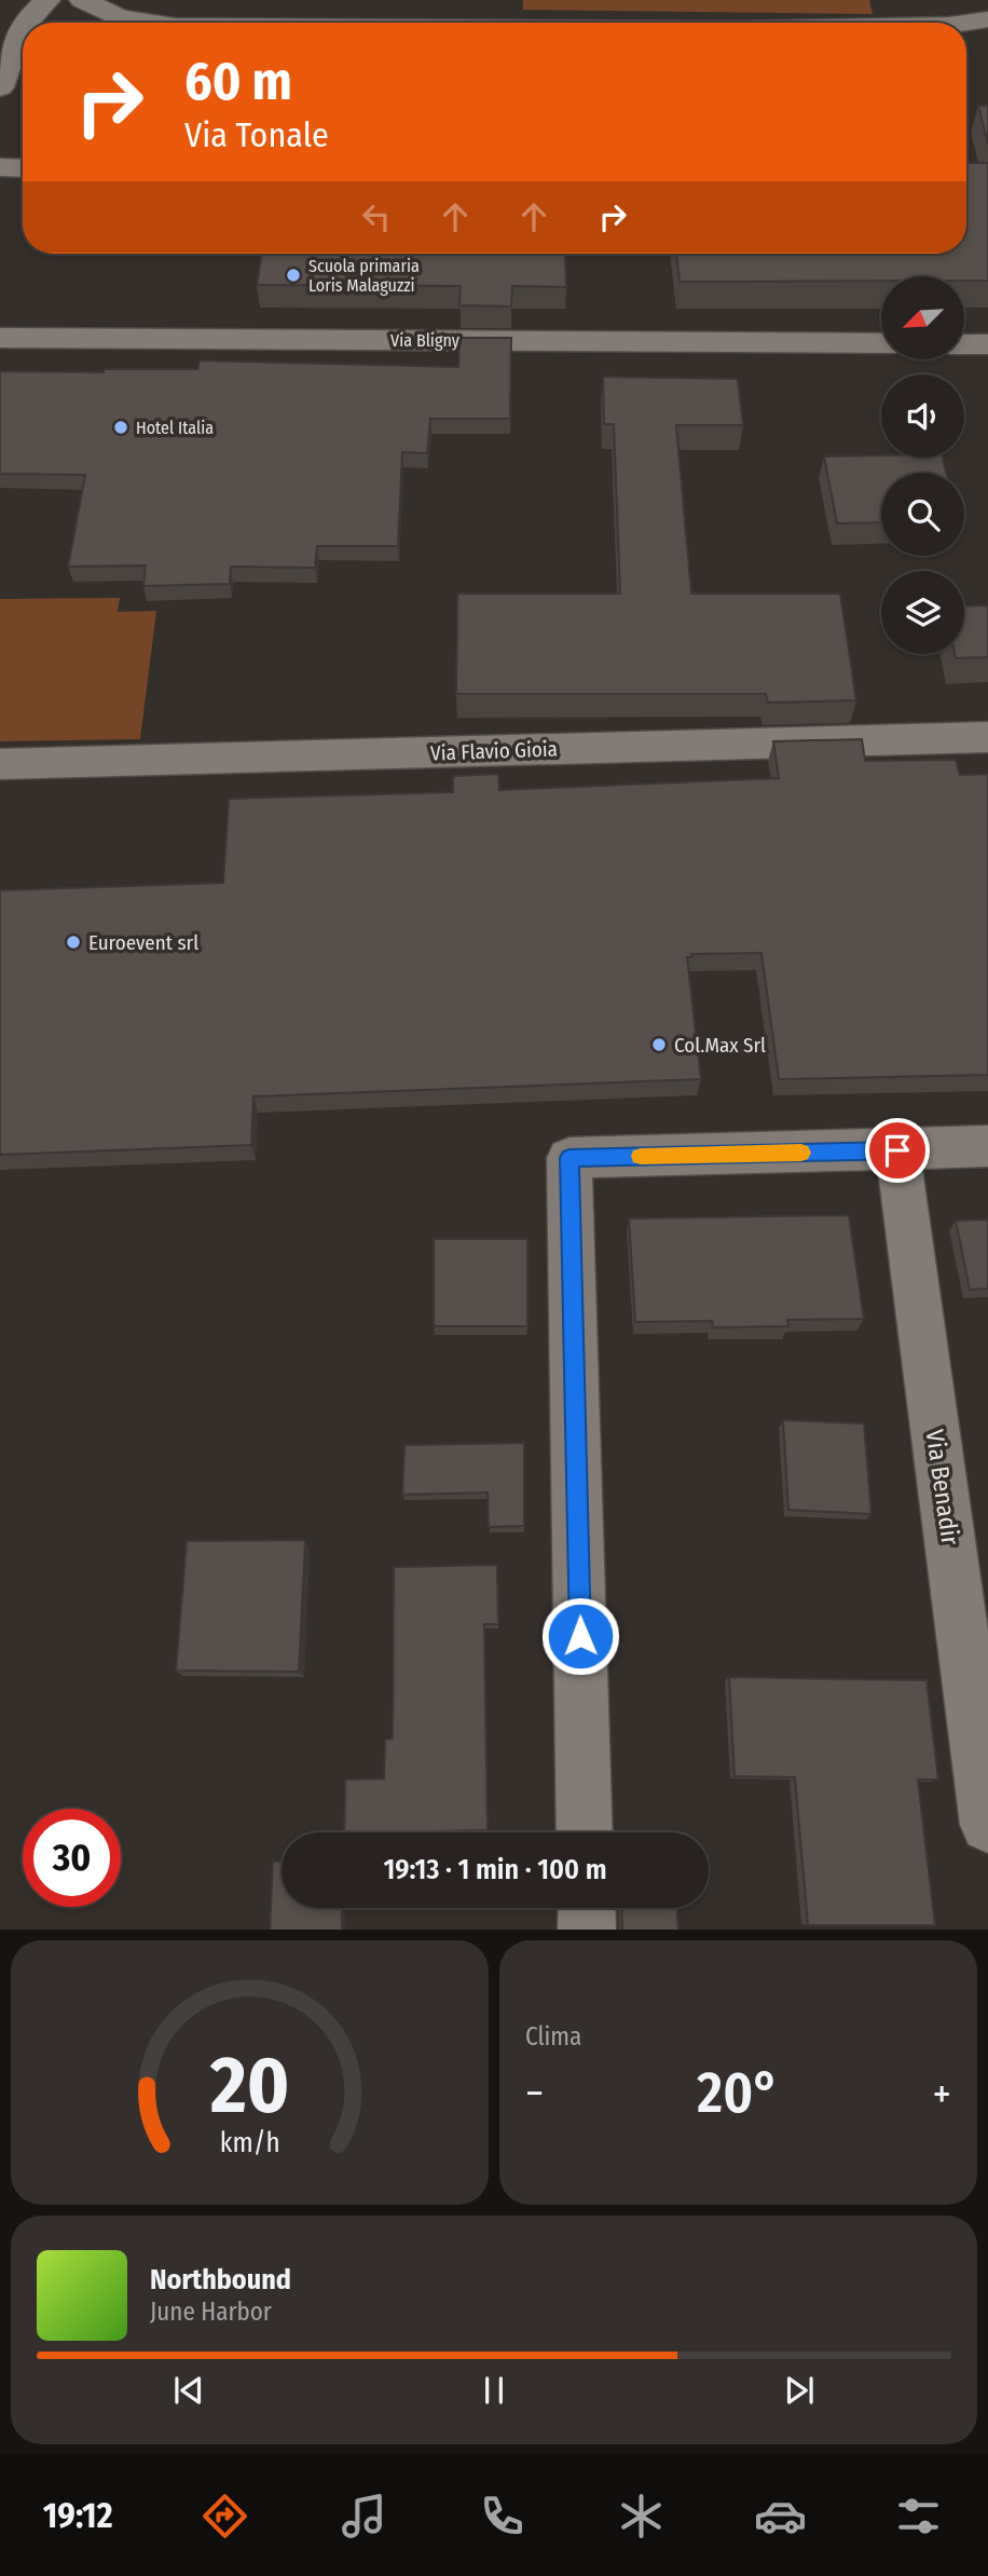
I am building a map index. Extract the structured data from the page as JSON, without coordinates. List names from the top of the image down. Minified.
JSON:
{"streets":{"street":["Via Bligny","Via Flavio Gioia","Via Benadir"]},"places":["Scuola primaria Loris Malaguzzi","Hotel Italia","Euroevent srl","Col.Max Srl"],"north":"bottom left","page":{"turn":["60 m","Via Tonale"],"limit":"30","trip":"19:13 · 1 min · 100 m","tile":"Clima","heat":["−","20°","+"],"song":["Northbound","June Harbor"],"tabs":"19:12","gauge":["20","km/h"]}}
